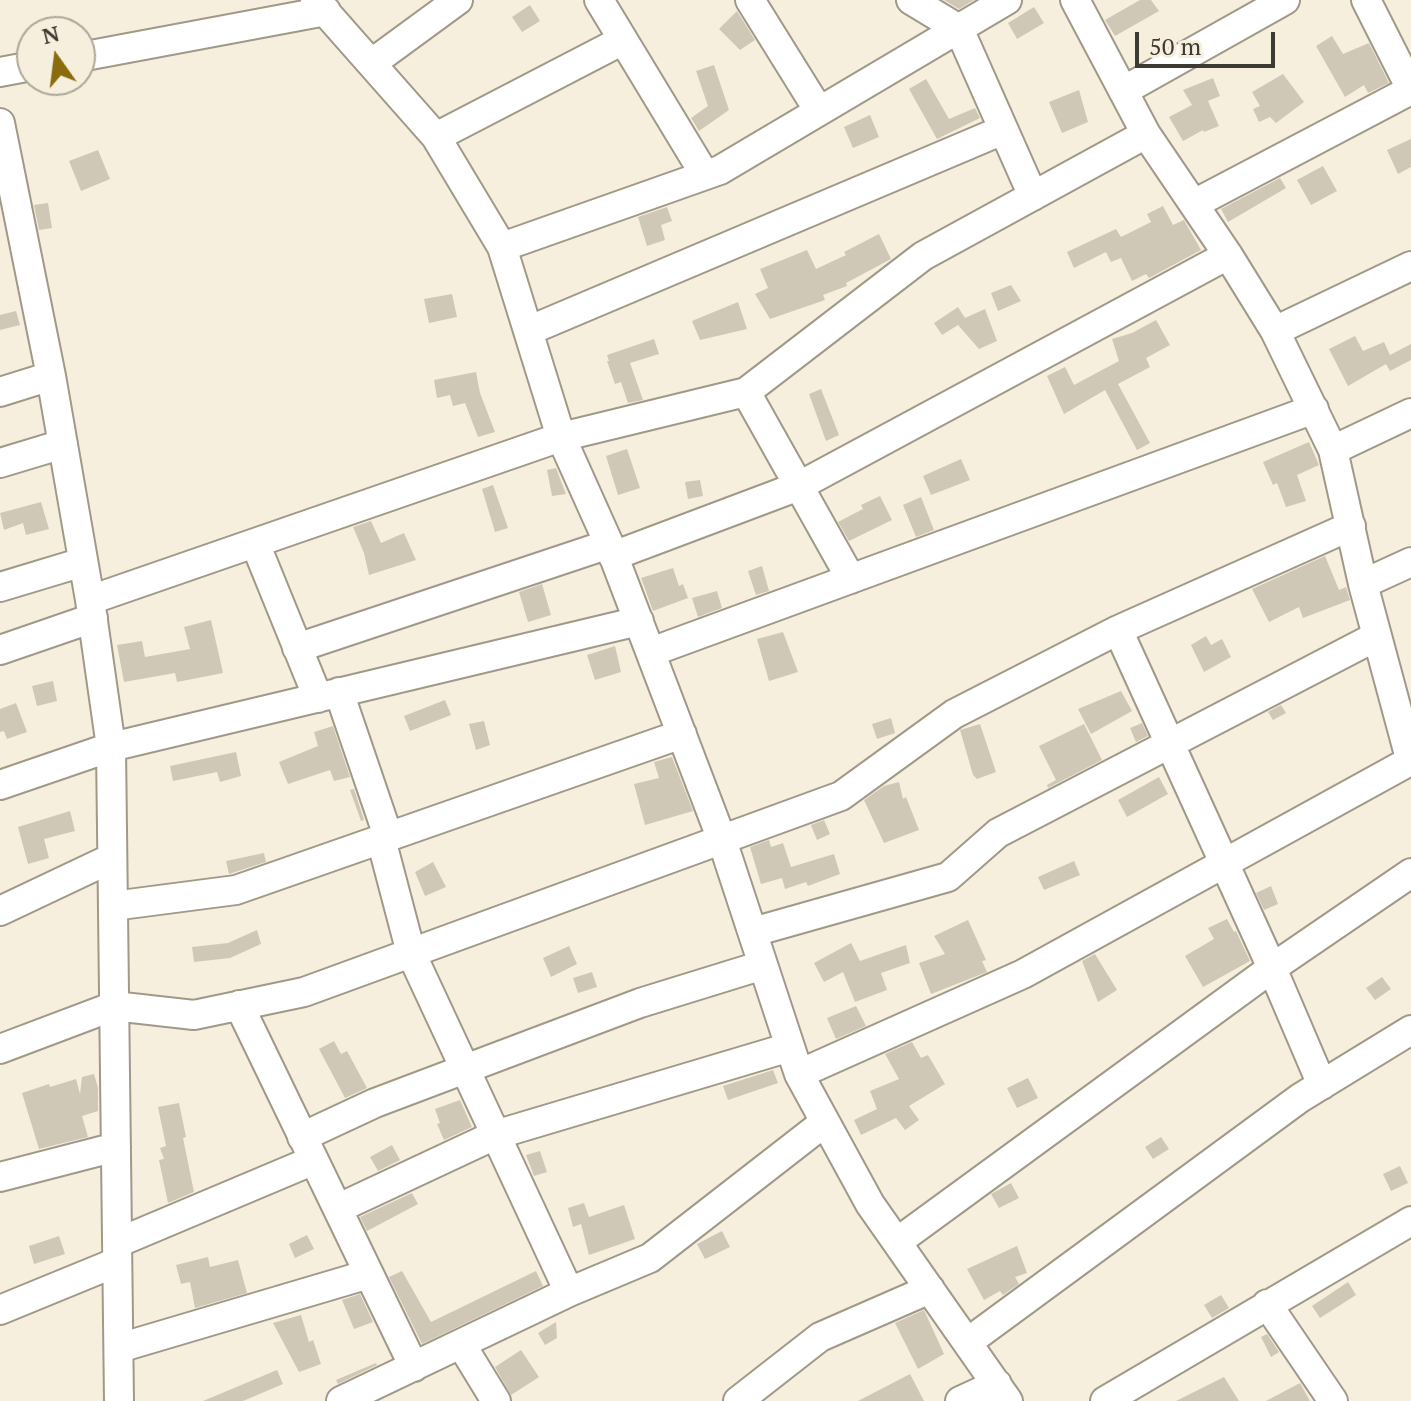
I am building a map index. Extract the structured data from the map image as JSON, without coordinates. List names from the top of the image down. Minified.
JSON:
{"scale_bar":"50 m","north":"top"}
